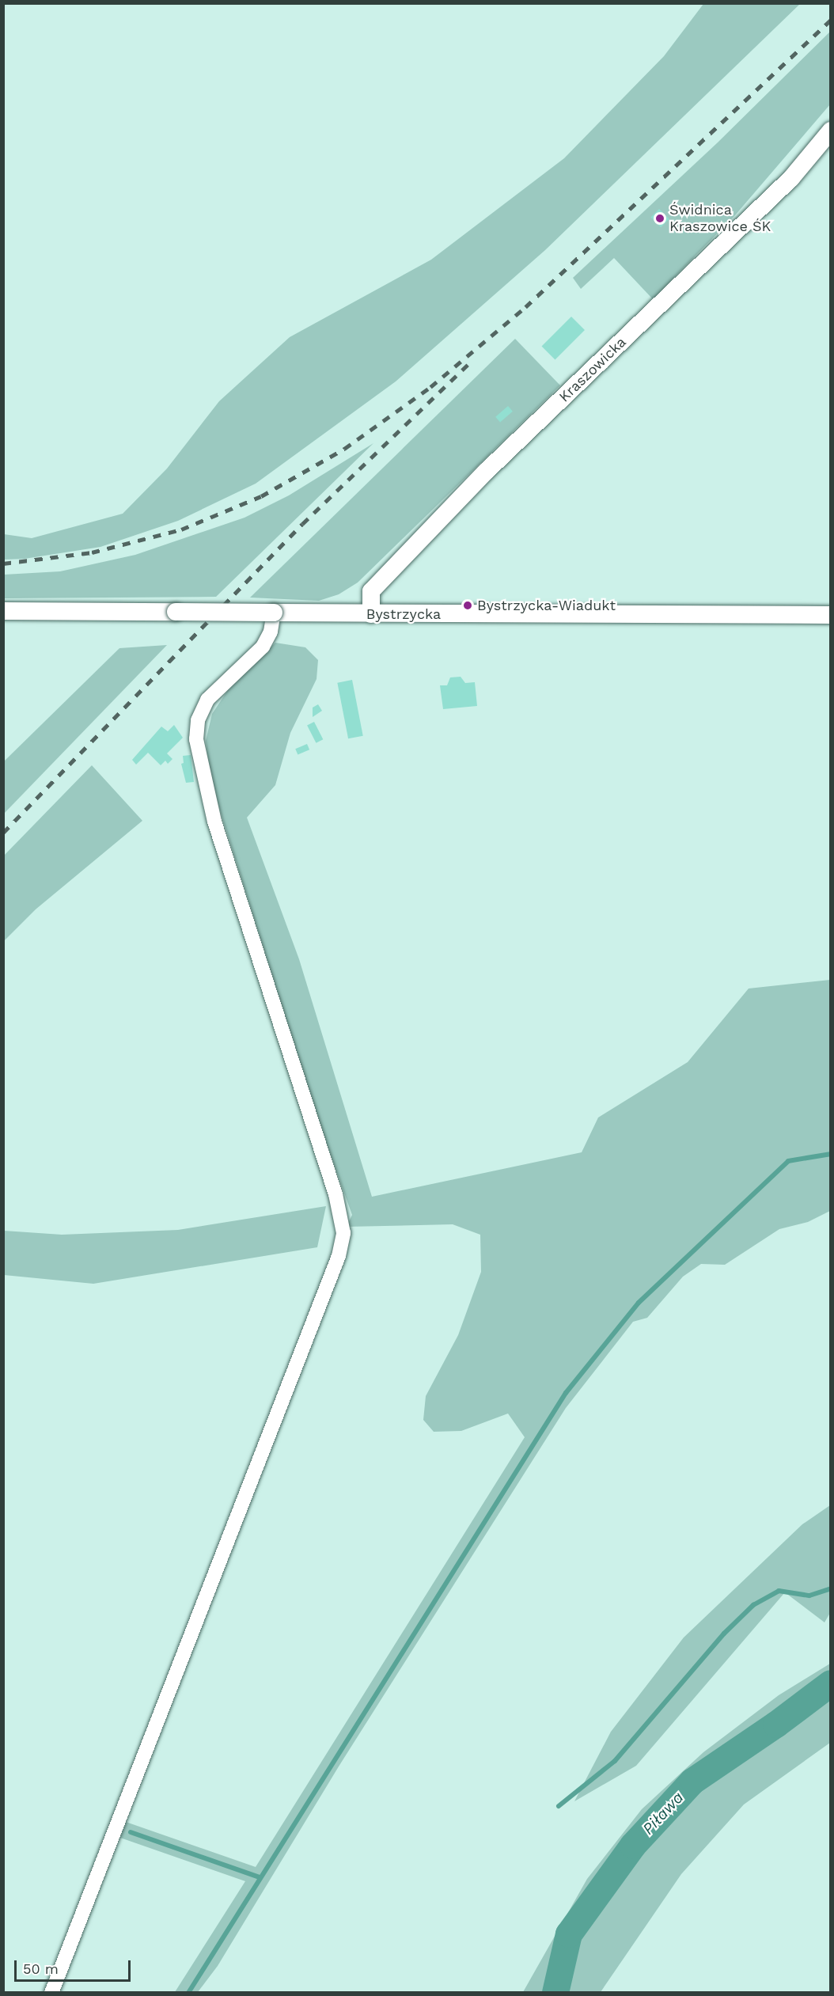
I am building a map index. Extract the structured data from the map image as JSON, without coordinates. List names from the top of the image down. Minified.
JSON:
{"streets":{"street":["Kraszowicka","Bystrzycka"]},"crossings":[["Kraszowicka","Bystrzycka"]],"water":["Piława"],"places":["Świdnica Kraszowice ŚK","Bystrzycka-Wiadukt"],"scale_bar":"50 m"}
